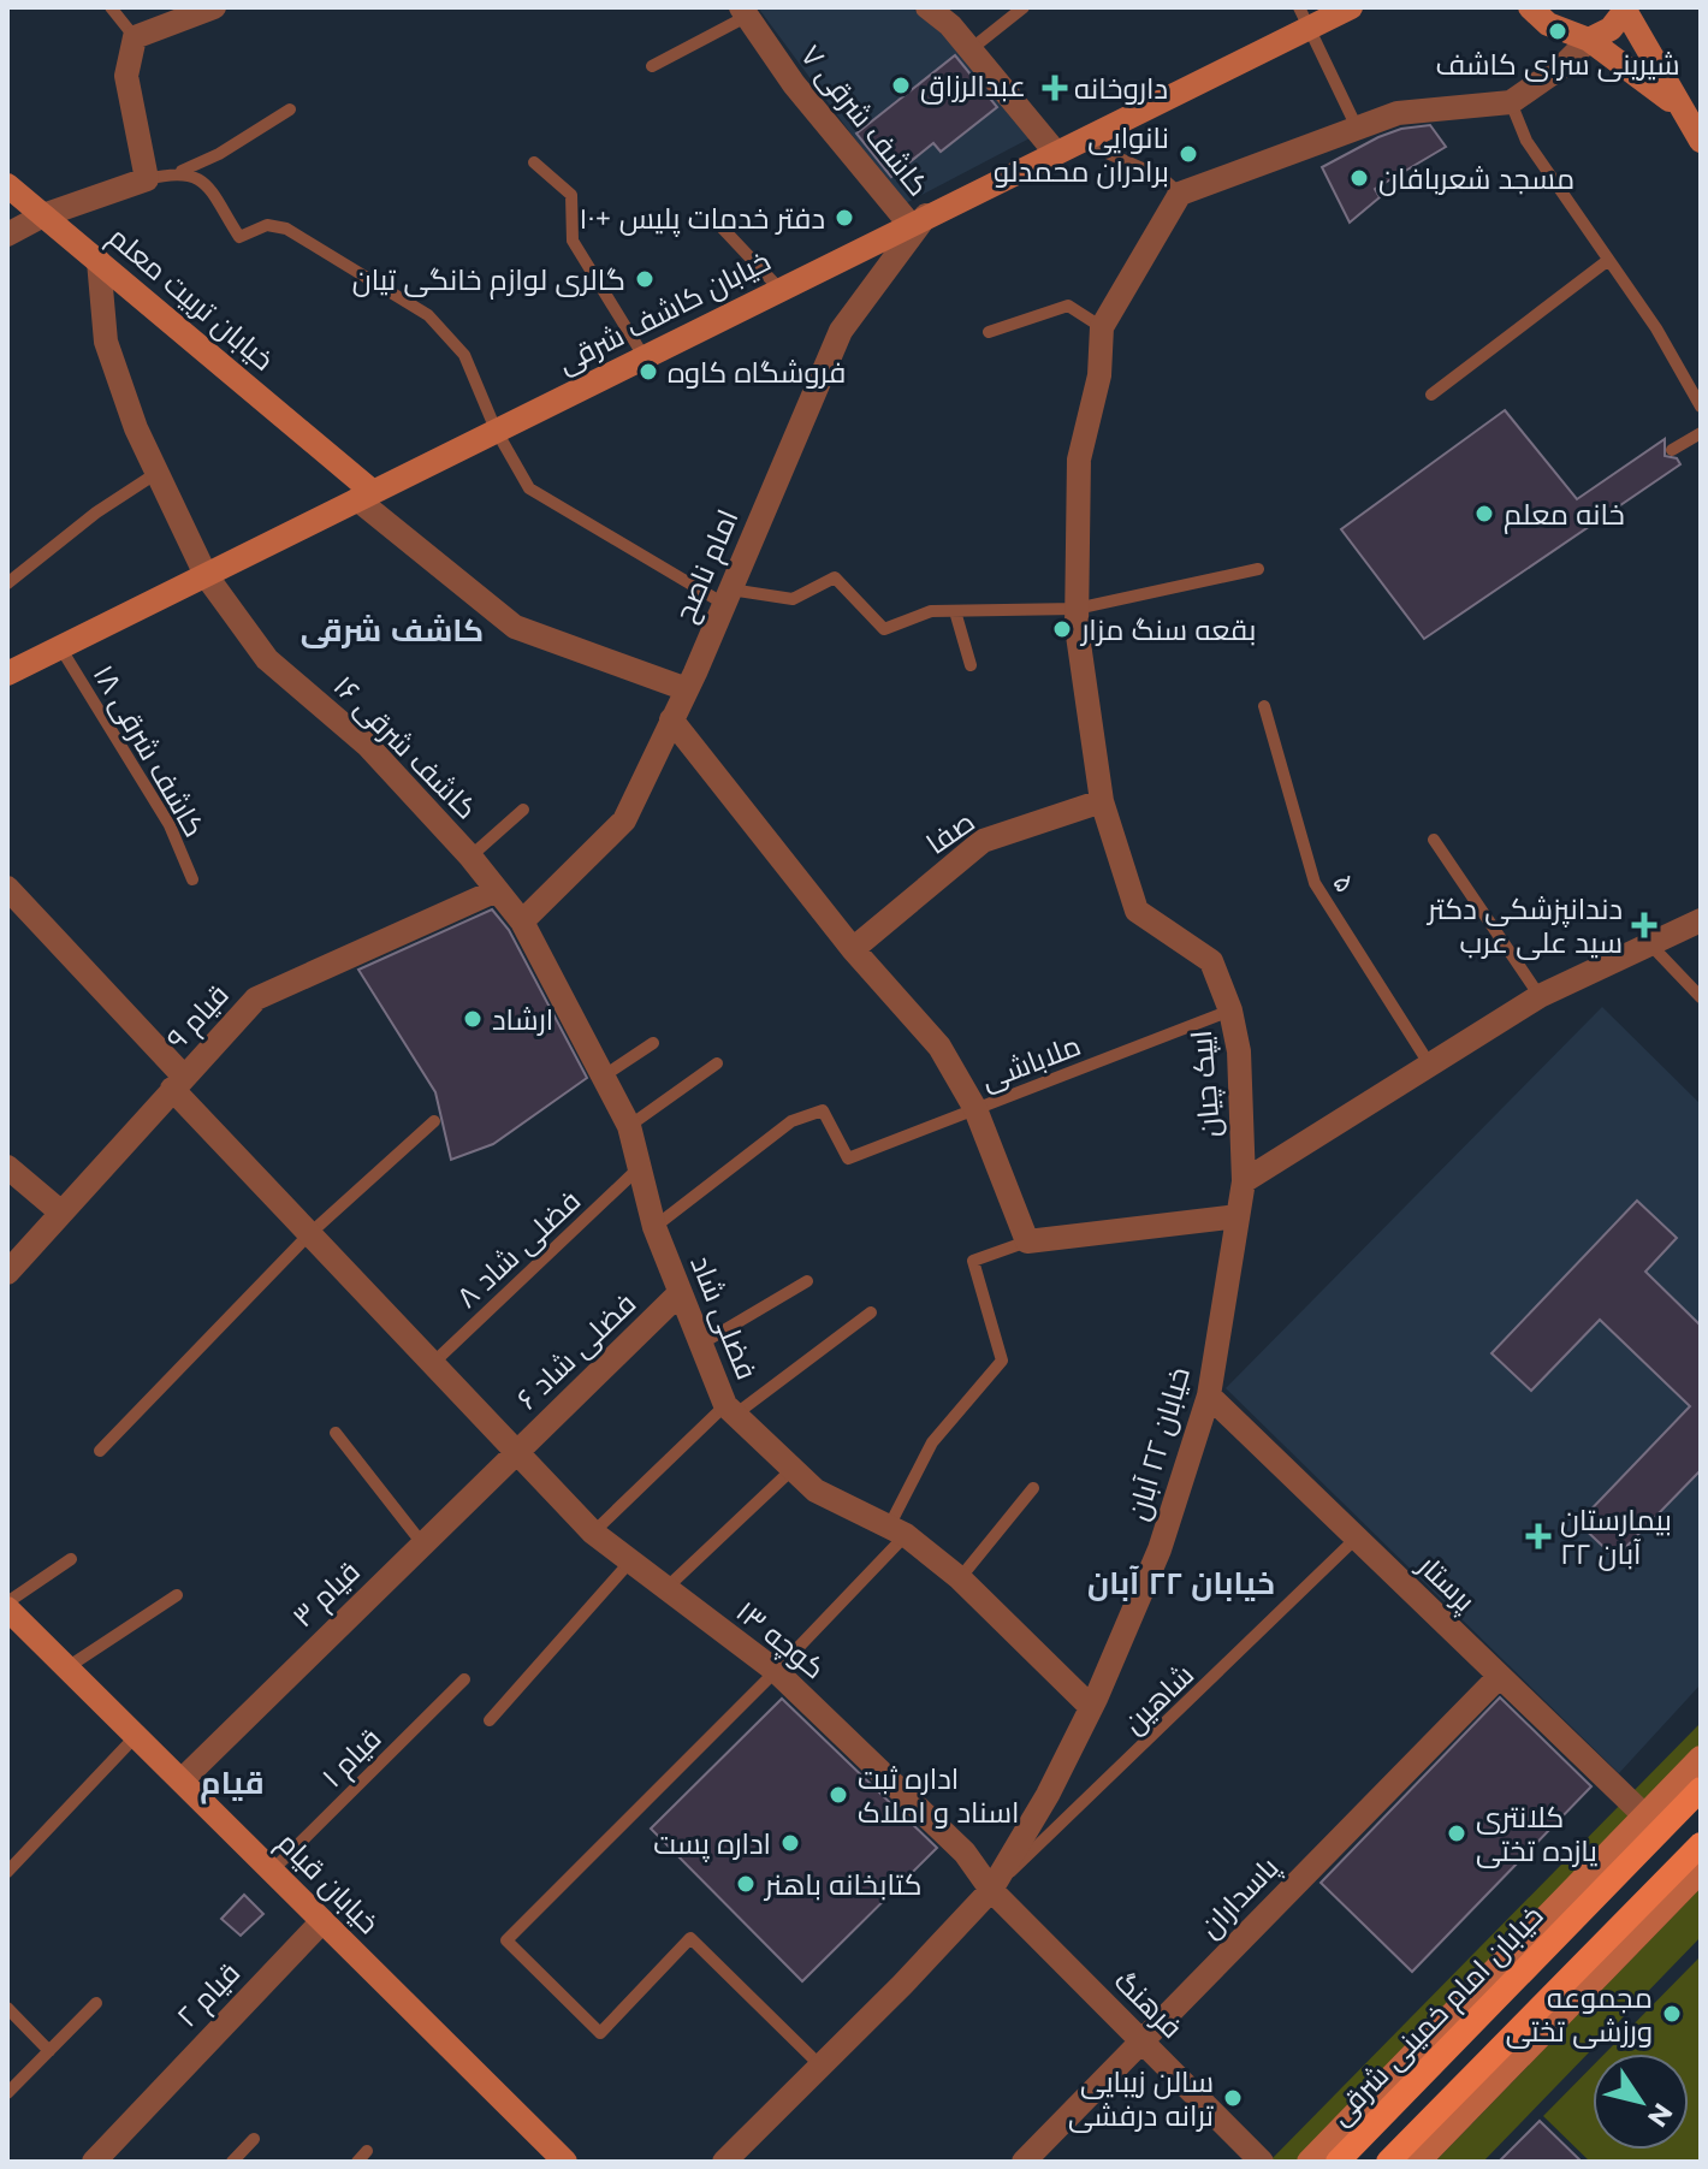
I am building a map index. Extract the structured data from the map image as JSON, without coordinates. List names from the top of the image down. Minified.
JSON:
{"streets":{"main road":["خیابان تربیت معلم","خیابان کاشف شرقی","خیابان قیام","خیابان امام خمینی شرقی"],"street":["کاشف شرقی ۷","امام ناصح","کاشف شرقی ۱۶","صفا","قیام ۹","ایپک چیان","فضلی شاد","فضلی شاد ۶","خیابان ۲۲ آبان","پرستار","قیام ۳","کوچه ۱۳","پاسداران","قیام ۲","فرهنگ"],"lane":["کاشف شرقی ۱۸","۵","ملاباشی","فضلی شاد ۸","شاهین","قیام ۱"]},"crossings":[["کاشف شرقی ۷","خیابان کاشف شرقی"],["کاشف شرقی ۷","امام ناصح"],["خیابان تربیت معلم","خیابان کاشف شرقی"],["خیابان تربیت معلم","کاشف شرقی ۱۶"],["خیابان کاشف شرقی","امام ناصح"],["خیابان کاشف شرقی","کاشف شرقی ۱۶"],["خیابان کاشف شرقی","کاشف شرقی ۱۸"],["امام ناصح","کاشف شرقی ۱۶"],["امام ناصح","فضلی شاد"],["کاشف شرقی ۱۶","قیام ۹"],["کاشف شرقی ۱۶","فضلی شاد"],["صفا","ایپک چیان"],["قیام ۹","کوچه ۱۳"],["ملاباشی","ایپک چیان"],["ملاباشی","فضلی شاد"],["ایپک چیان","خیابان ۲۲ آبان"],["فضلی شاد ۸","فضلی شاد"],["فضلی شاد ۸","کوچه ۱۳"],["فضلی شاد","فضلی شاد ۶"],["فضلی شاد","خیابان ۲۲ آبان"],["فضلی شاد ۶","قیام ۳"],["فضلی شاد ۶","کوچه ۱۳"],["خیابان ۲۲ آبان","پرستار"],["خیابان ۲۲ آبان","کوچه ۱۳"],["خیابان ۲۲ آبان","شاهین"],["خیابان ۲۲ آبان","فرهنگ"],["پرستار","شاهین"],["پرستار","پاسداران"],["قیام ۳","کوچه ۱۳"],["قیام ۳","خیابان قیام"],["کوچه ۱۳","شاهین"],["کوچه ۱۳","فرهنگ"],["شاهین","فرهنگ"],["قیام ۱","خیابان قیام"],["خیابان قیام","قیام ۲"],["پاسداران","فرهنگ"]],"districts":["کاشف شرقی","خیابان ۲۲ آبان","قیام"],"places":{"other":["شیرینی سرای کاشف","عبدالرزاق","نانوایی برادران محمدلو","مسجد شعربافان","دفتر خدمات پلیس +۱۰","گالری لوازم خانگی تیان","فروشگاه کاوه","خانه معلم","بقعه سنگ مزار","ارشاد","اداره ثبت اسناد و املاک","کلانتری یازده تختی","اداره پست","کتابخانه باهنر","مجموعه ورزشی تختی","سالن زیبایی ترانه درفشی"],"health":["داروخانه","دندانپزشکی دکتر سید علی عرب","بیمارستان ۲۲ آبان"]},"north":"bottom right"}
